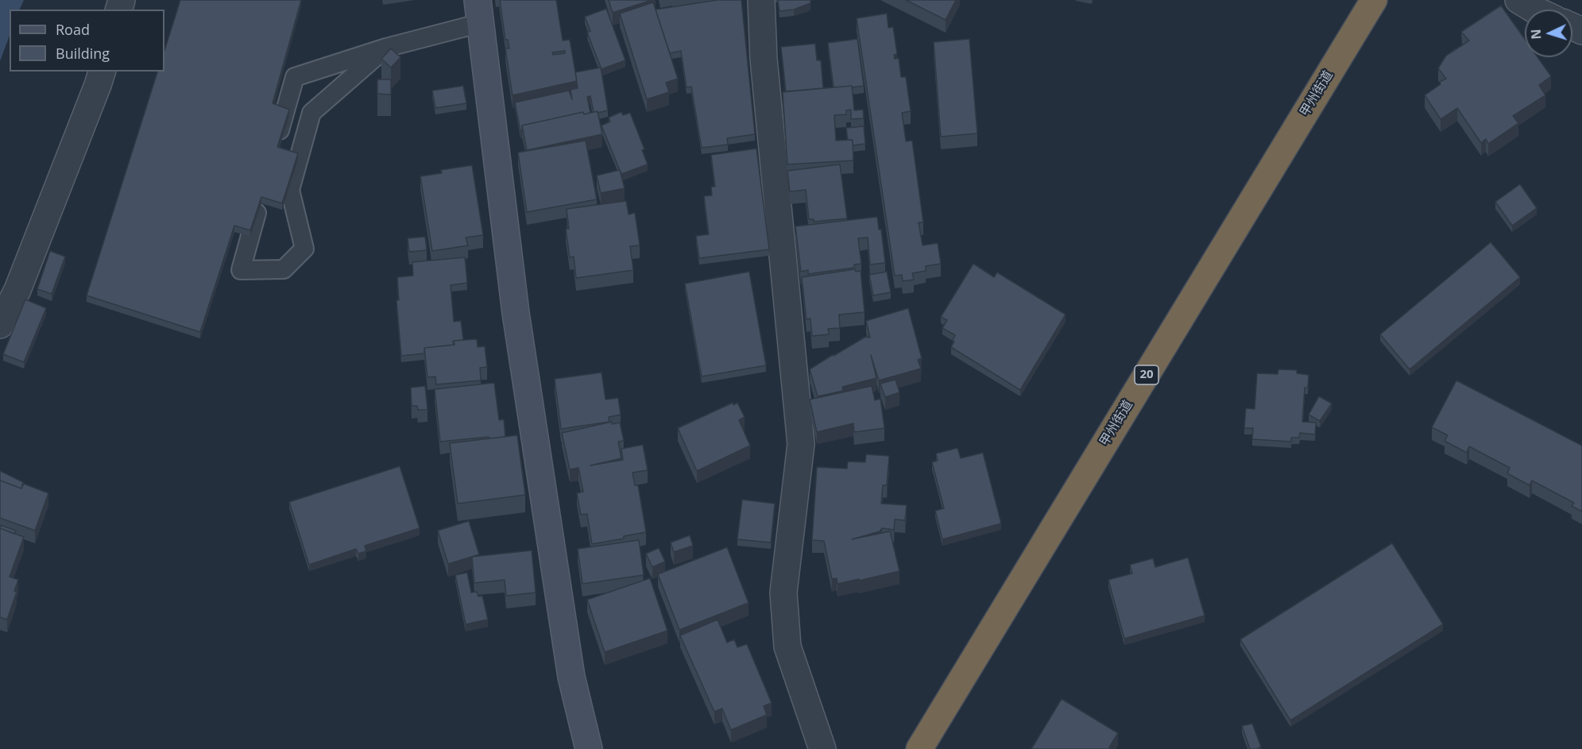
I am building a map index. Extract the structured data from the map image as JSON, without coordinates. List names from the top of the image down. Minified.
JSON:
{"streets":{"highway":["甲州街道","20"]},"legend":["Road","Building"],"north":"left"}
